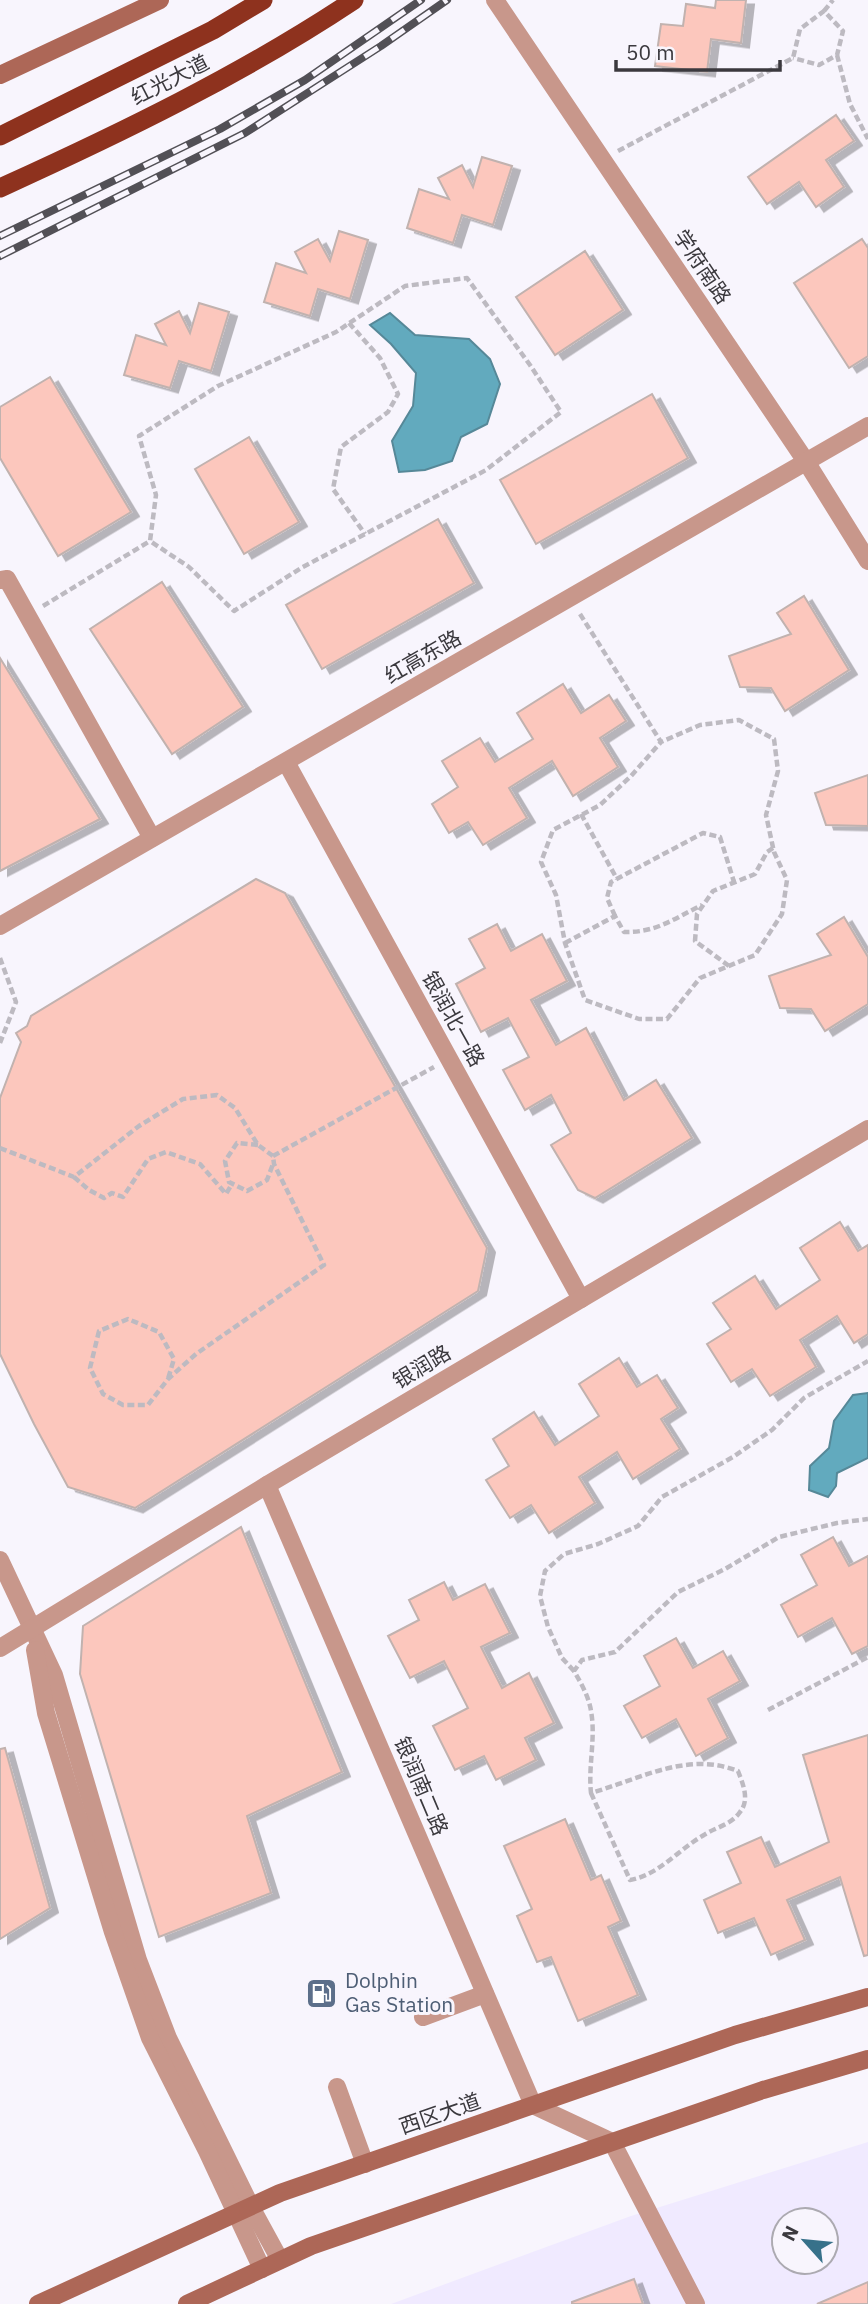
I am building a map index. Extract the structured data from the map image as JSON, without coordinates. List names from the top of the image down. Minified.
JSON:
{"streets":{"highway":["红光大道"],"main road":["西区大道"],"street":["学府南路","红高东路","银润北一路","银润路","银润南二路"]},"crossings":[["学府南路","红高东路"],["红高东路","银润北一路"],["银润北一路","银润路"],["银润路","银润南二路"],["银润南二路","西区大道"]],"places":{"fuel station":["Dolphin Gas Station"]},"scale_bar":"50 m","north":"top left"}
